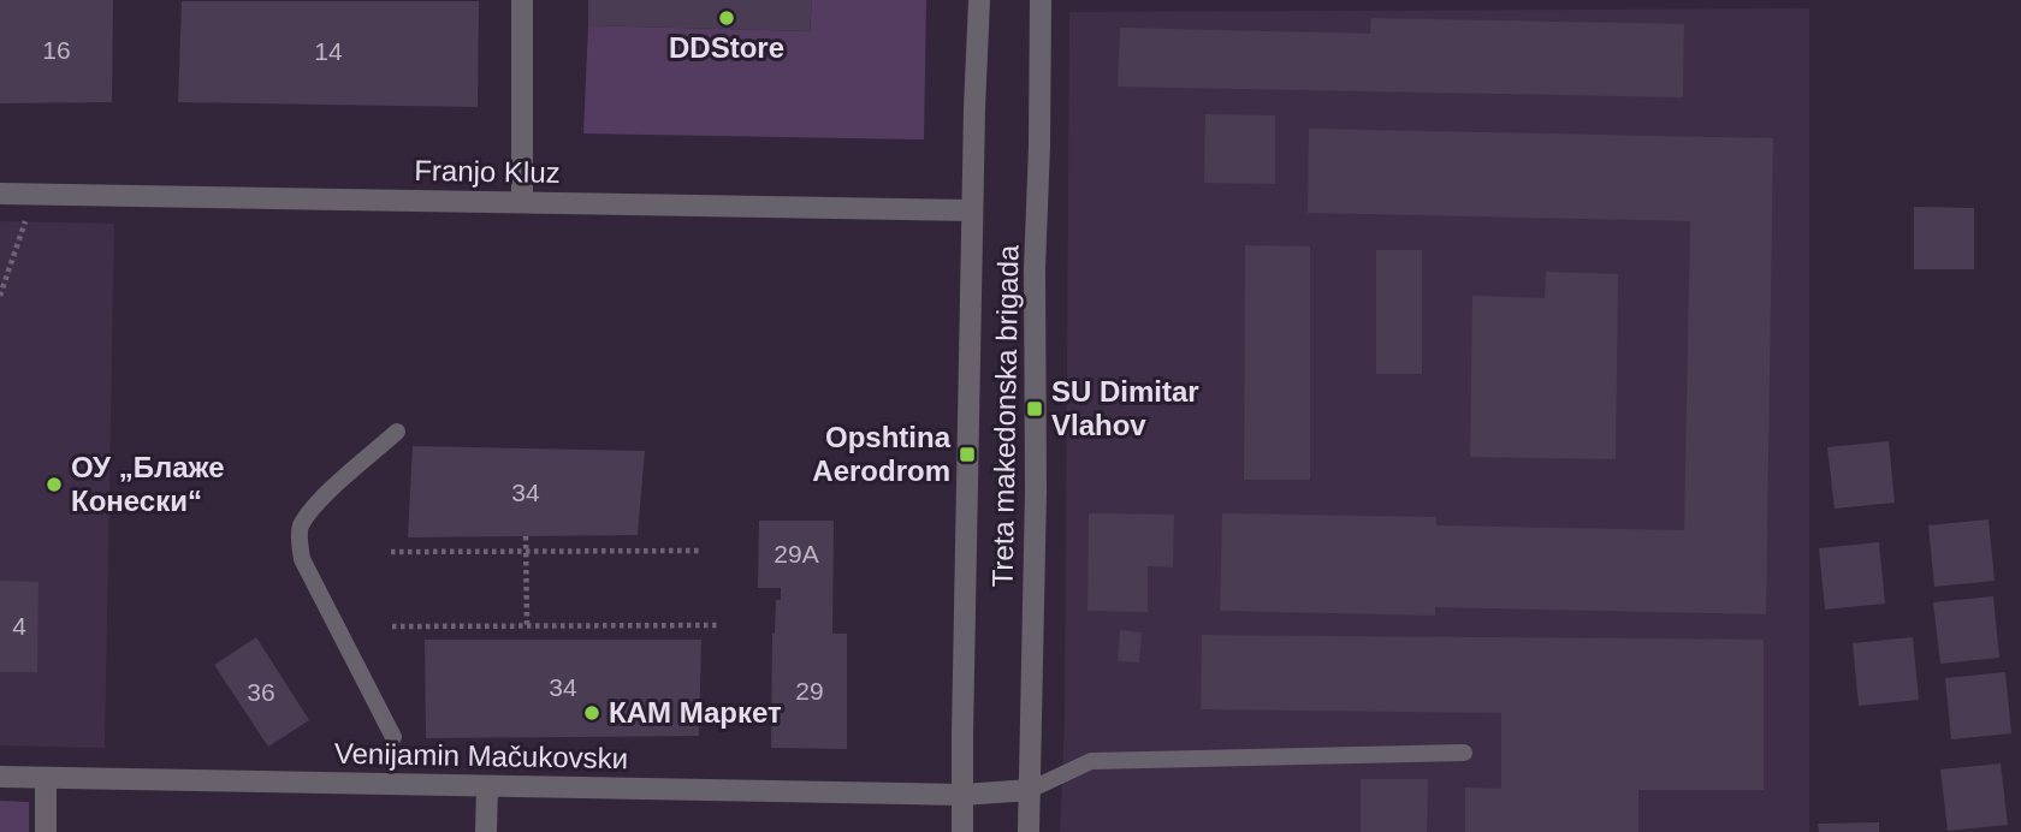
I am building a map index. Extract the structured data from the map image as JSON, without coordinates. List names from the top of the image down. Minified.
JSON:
{"streets":{"street":["Franjo Kluz","Treta makedonska brigada","Venijamin Mačukovskи"]},"crossings":[["Franjo Kluz","Treta makedonska brigada"],["Treta makedonska brigada","Venijamin Mačukovskи"]],"places":{"other":["DDStore","ОУ „Блаже Конески“","КАМ Маркет"],"transit":["SU Dimitar Vlahov","Opshtina Aerodrom"]},"house_numbers":["16","14","34","29А","4","34","29","36"]}
